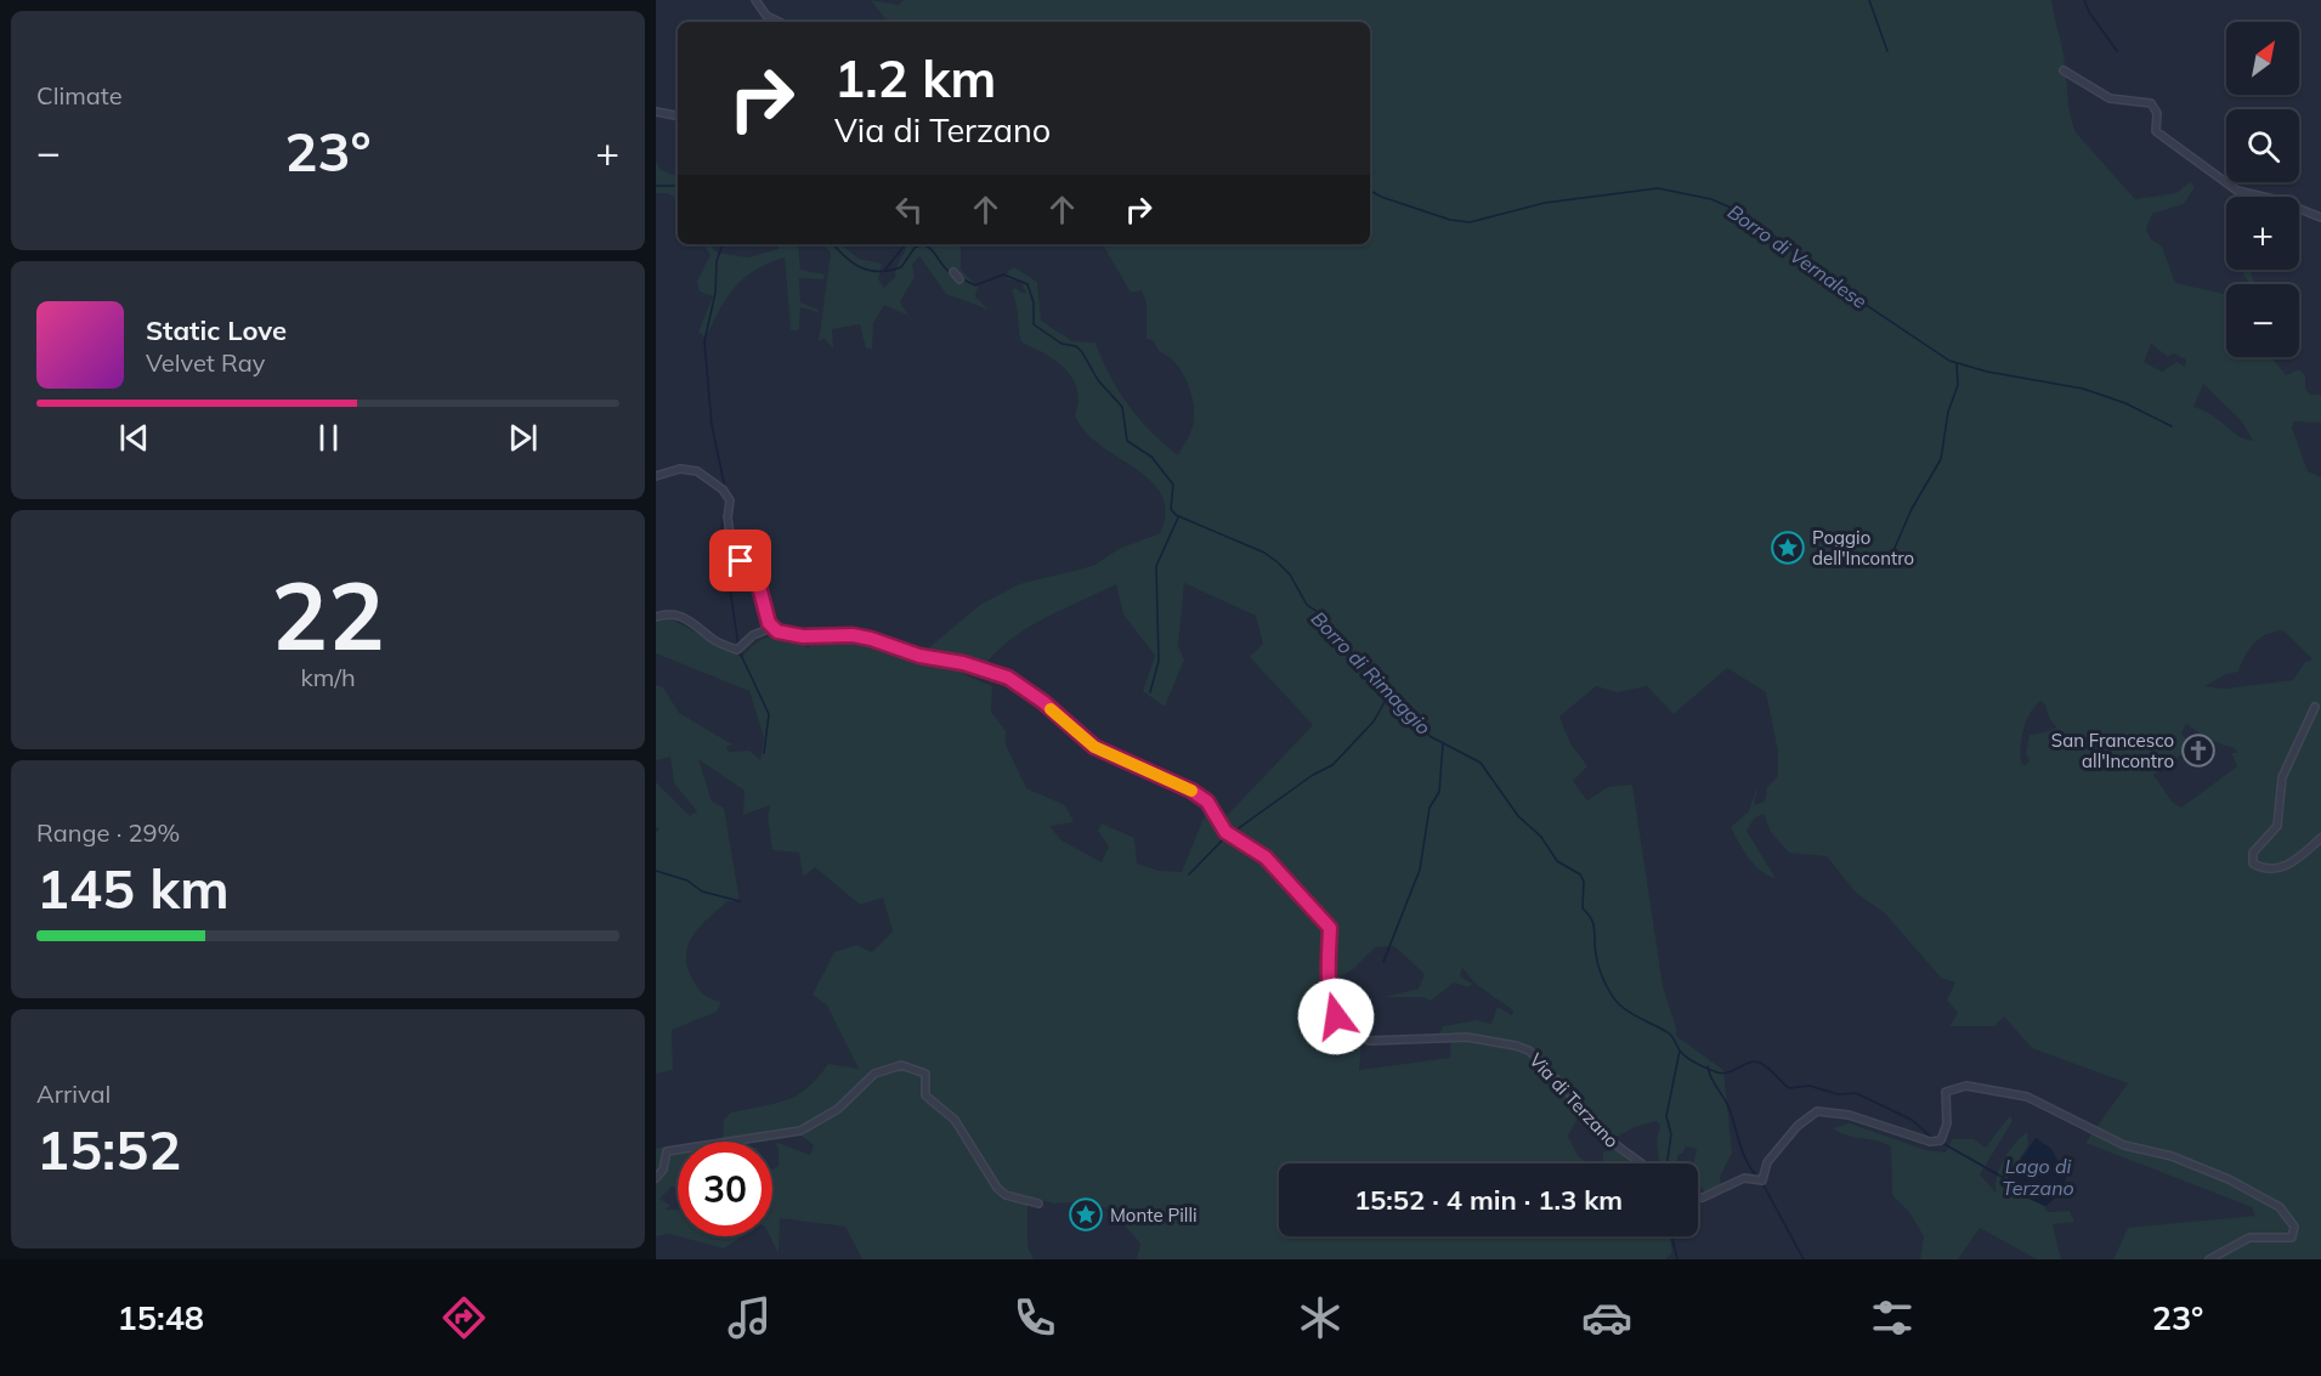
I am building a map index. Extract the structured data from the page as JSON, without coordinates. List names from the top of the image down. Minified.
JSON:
{"streets":{"street":["Via di Terzano"]},"water":["Borro di Vernalese","Borro di Rimaggio","Lago di Terzano"],"places":{"place":["Poggio dell'Incontro","Monte Pilli"],"church":["San Francesco all'Incontro"]},"north":"top right","page":{"tile":["Climate",["22","km/h"],["Range · 29%","145 km"],["Arrival","15:52"]],"map_buttons":["+","−"],"turn":["1.2 km","Via di Terzano"],"heat":["−","23°","+"],"song":["Static Love","Velvet Ray"],"limit":"30","trip":"15:52 · 4 min · 1.3 km","tabs":["15:48","23°"]}}
